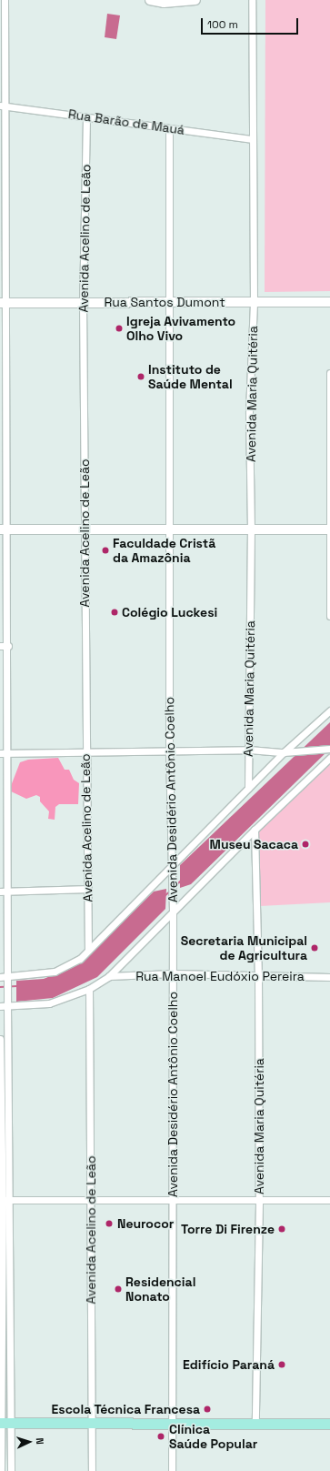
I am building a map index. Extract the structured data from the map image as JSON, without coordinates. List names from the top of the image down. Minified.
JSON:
{"streets":{"main road":["Rua Santos Dumont"],"street":["Rua Barão de Mauá","Avenida Acelino de Leão","Avenida Maria Quitéria","Avenida Desidério Antônio Coelho","Rua Manoel Eudóxio Pereira"]},"crossings":[["Rua Barão de Mauá","Avenida Acelino de Leão"],["Rua Barão de Mauá","Avenida Maria Quitéria"],["Rua Barão de Mauá","Avenida Desidério Antônio Coelho"],["Avenida Acelino de Leão","Rua Santos Dumont"],["Rua Santos Dumont","Avenida Maria Quitéria"],["Rua Santos Dumont","Avenida Desidério Antônio Coelho"],["Avenida Maria Quitéria","Rua Manoel Eudóxio Pereira"],["Avenida Desidério Antônio Coelho","Rua Manoel Eudóxio Pereira"]],"places":["Igreja Avivamento Olho Vivo","Instituto de Saúde Mental","Faculdade Cristã da Amazônia","Colégio Luckesi","Museu Sacaca","Secretaria Municipal de Agricultura","Neurocor","Torre Di Firenze","Residencial Nonato","Edifício Paraná","Escola Técnica Francesa","Clínica Saúde Popular"],"scale_bar":"100 m","north":"right"}
